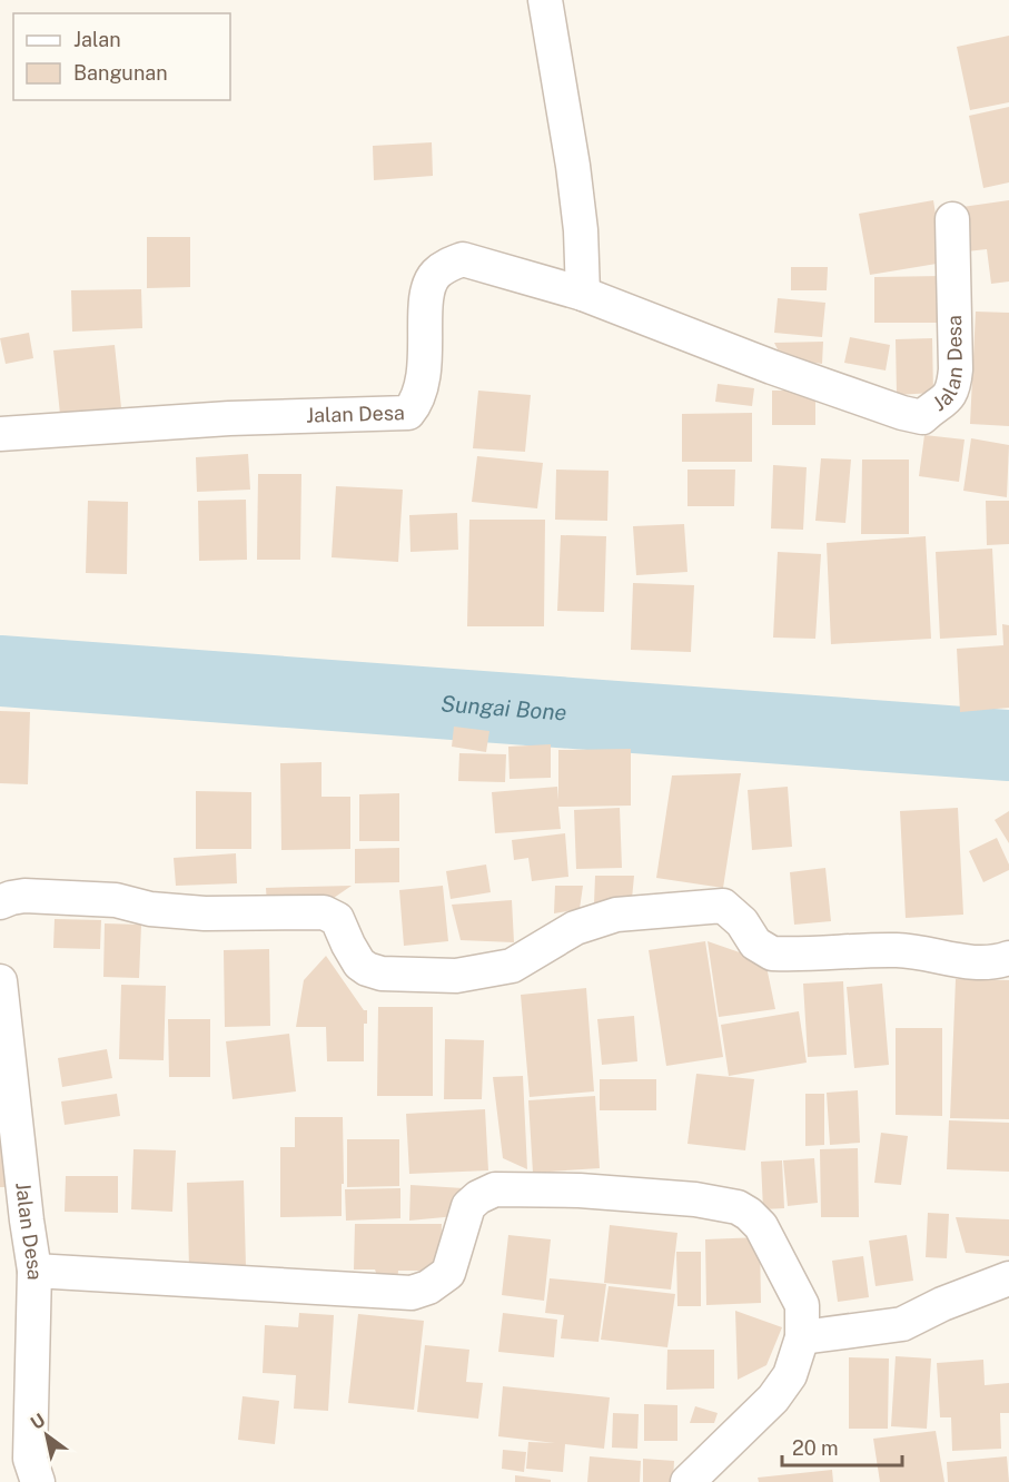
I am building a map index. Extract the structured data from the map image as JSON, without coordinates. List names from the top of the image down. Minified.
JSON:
{"streets":{"street":["Jalan Desa"]},"water":["Sungai Bone"],"legend":["Jalan","Bangunan"],"scale_bar":"20 m","north":"top left"}
